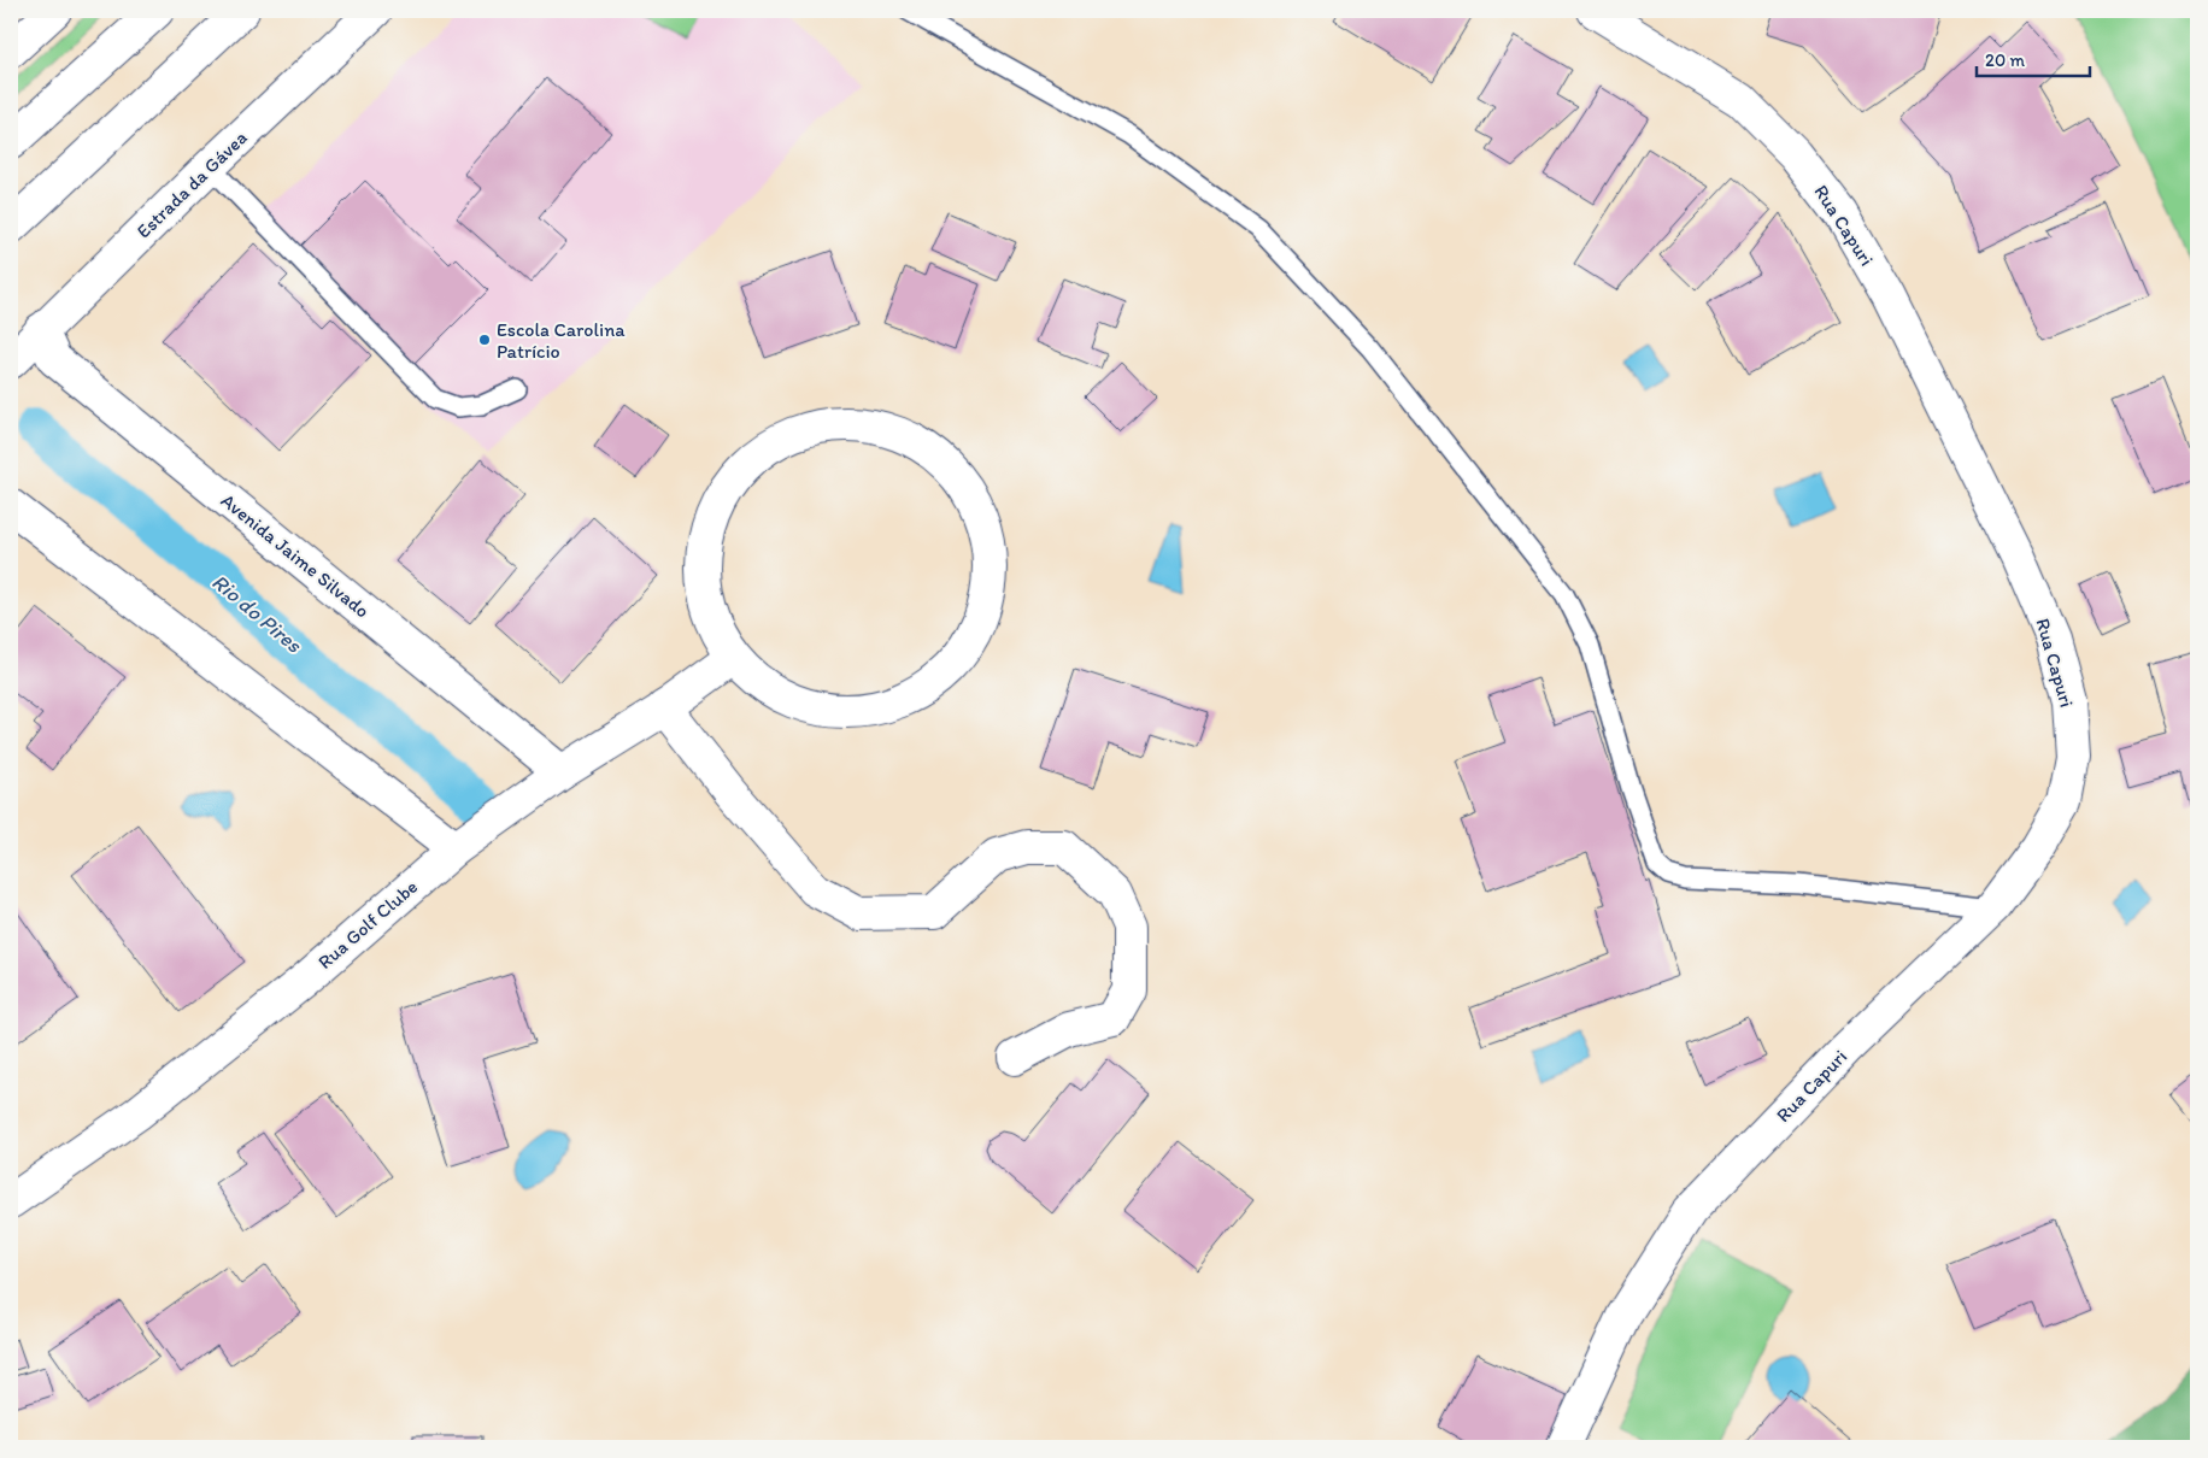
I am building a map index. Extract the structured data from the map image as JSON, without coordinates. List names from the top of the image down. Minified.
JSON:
{"streets":{"main road":["Estrada da Gávea","Rua Capuri","Avenida Jaime Silvado","Rua Golf Clube"]},"crossings":[["Estrada da Gávea","Avenida Jaime Silvado"],["Avenida Jaime Silvado","Rua Golf Clube"]],"water":["Rio do Pires"],"places":["Escola Carolina Patrício"],"scale_bar":"20 m"}
